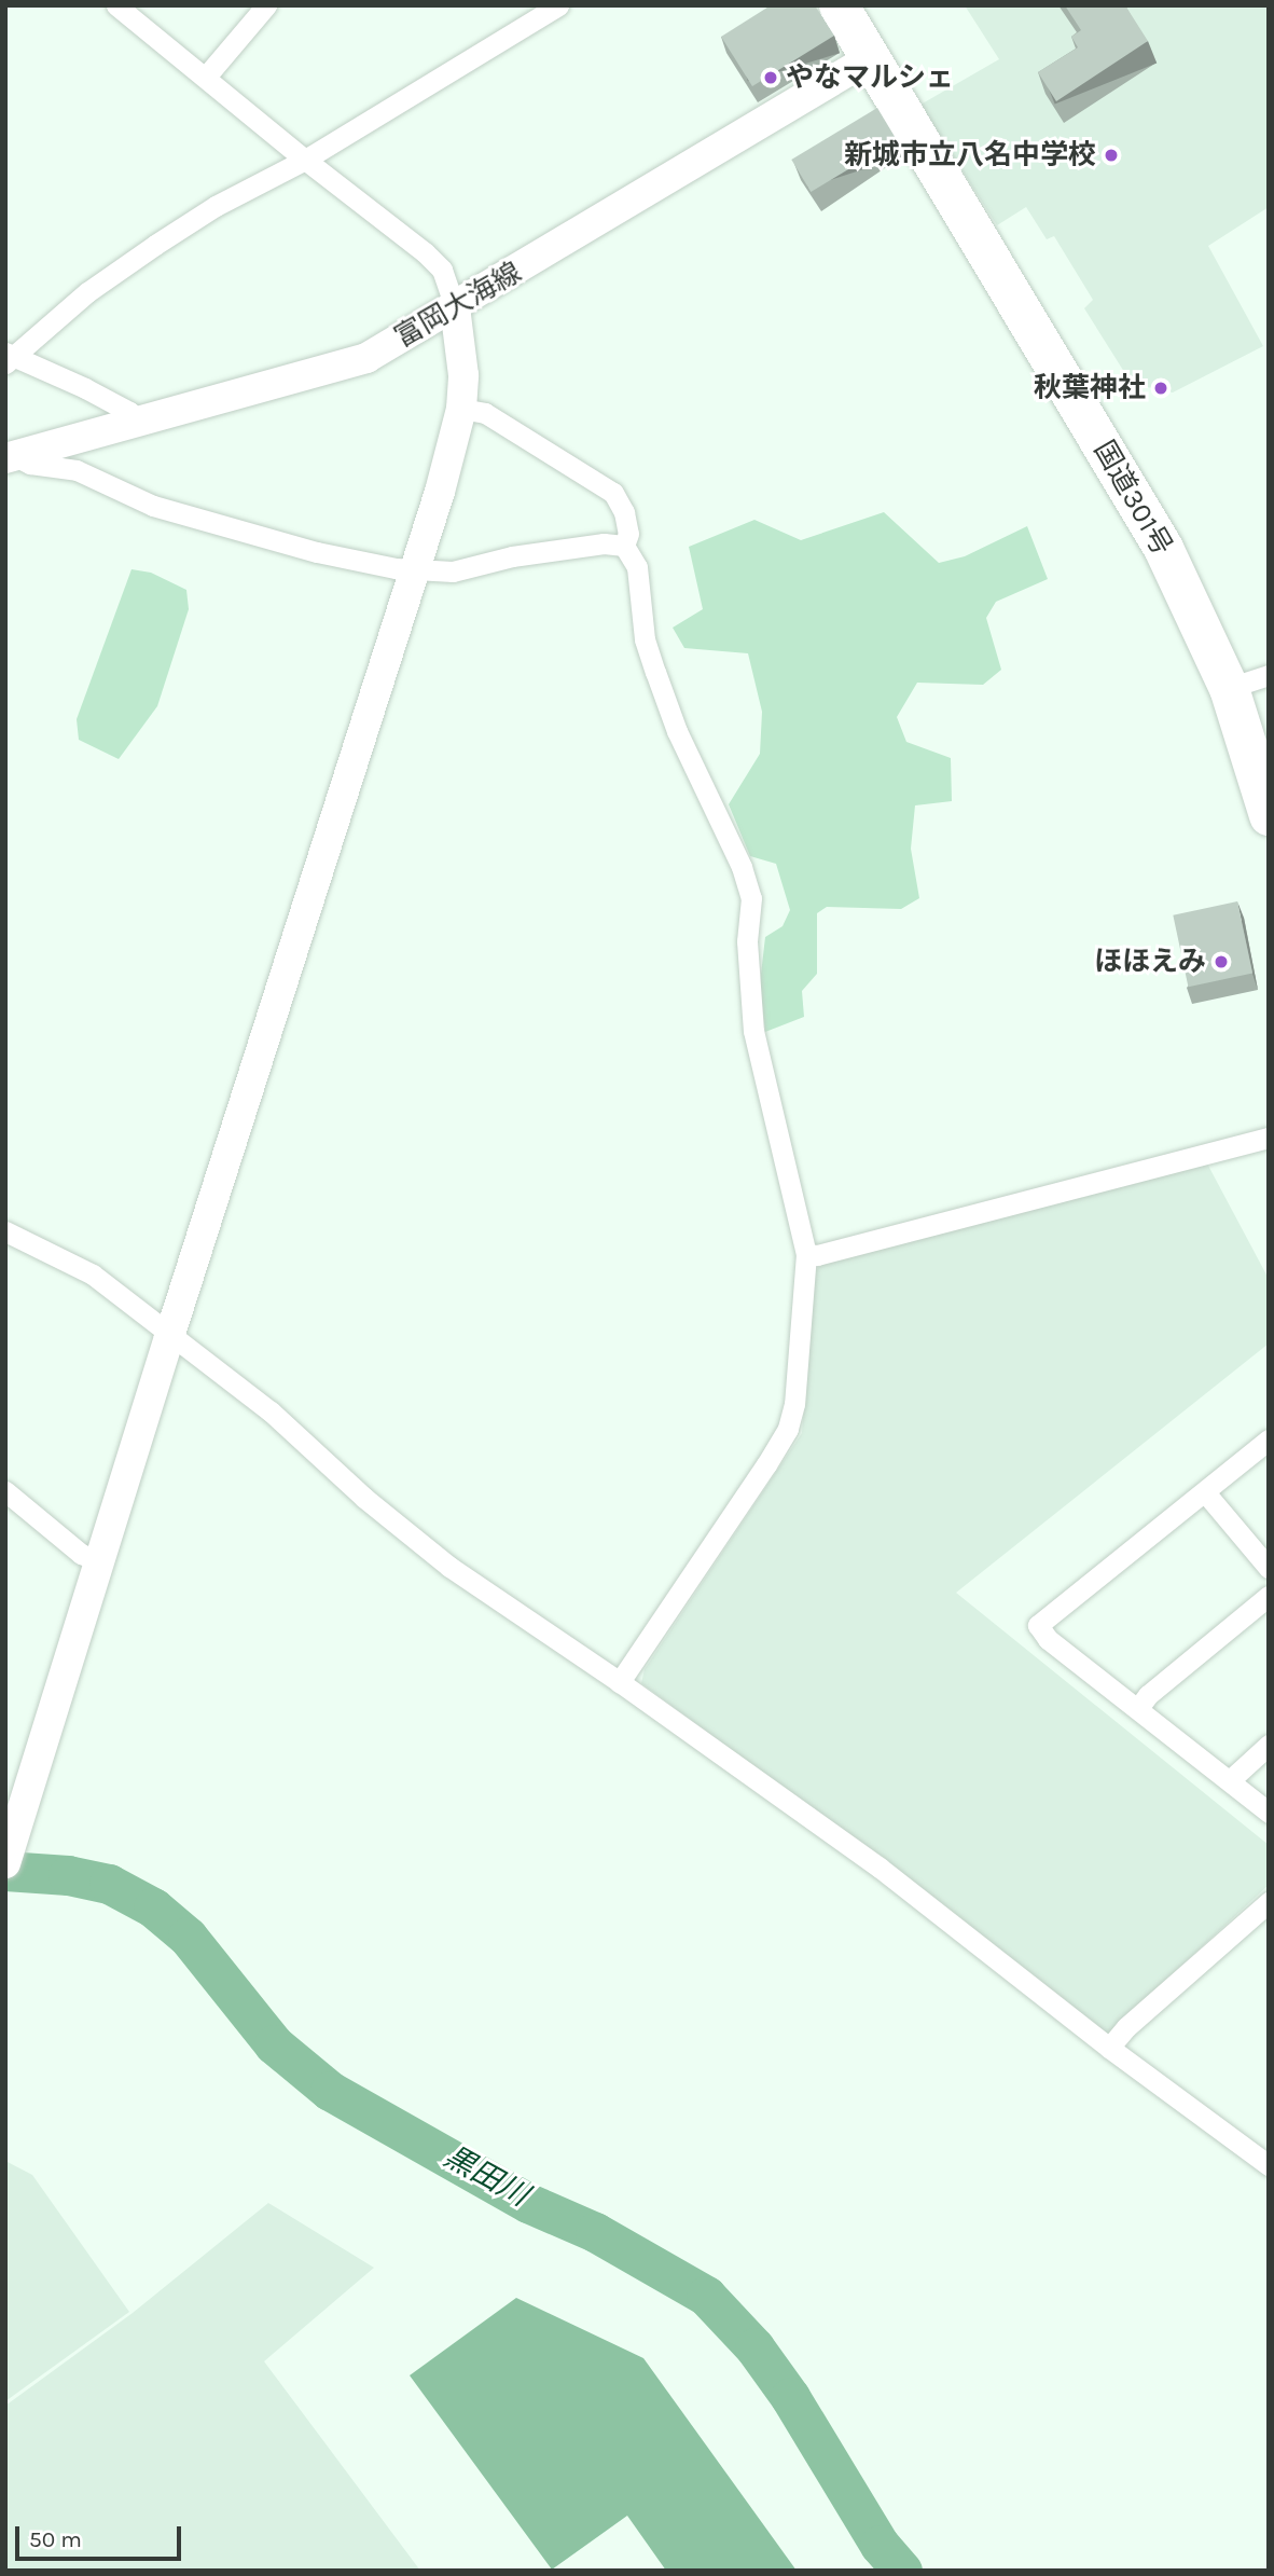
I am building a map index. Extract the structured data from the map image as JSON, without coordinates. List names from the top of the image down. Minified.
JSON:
{"streets":{"highway":["国道301号"],"street":["富岡大海線"]},"crossings":[["富岡大海線","国道301号"]],"water":["黒田川"],"places":["やなマルシェ","新城市立八名中学校","秋葉神社","ほほえみ"],"scale_bar":"50 m"}
